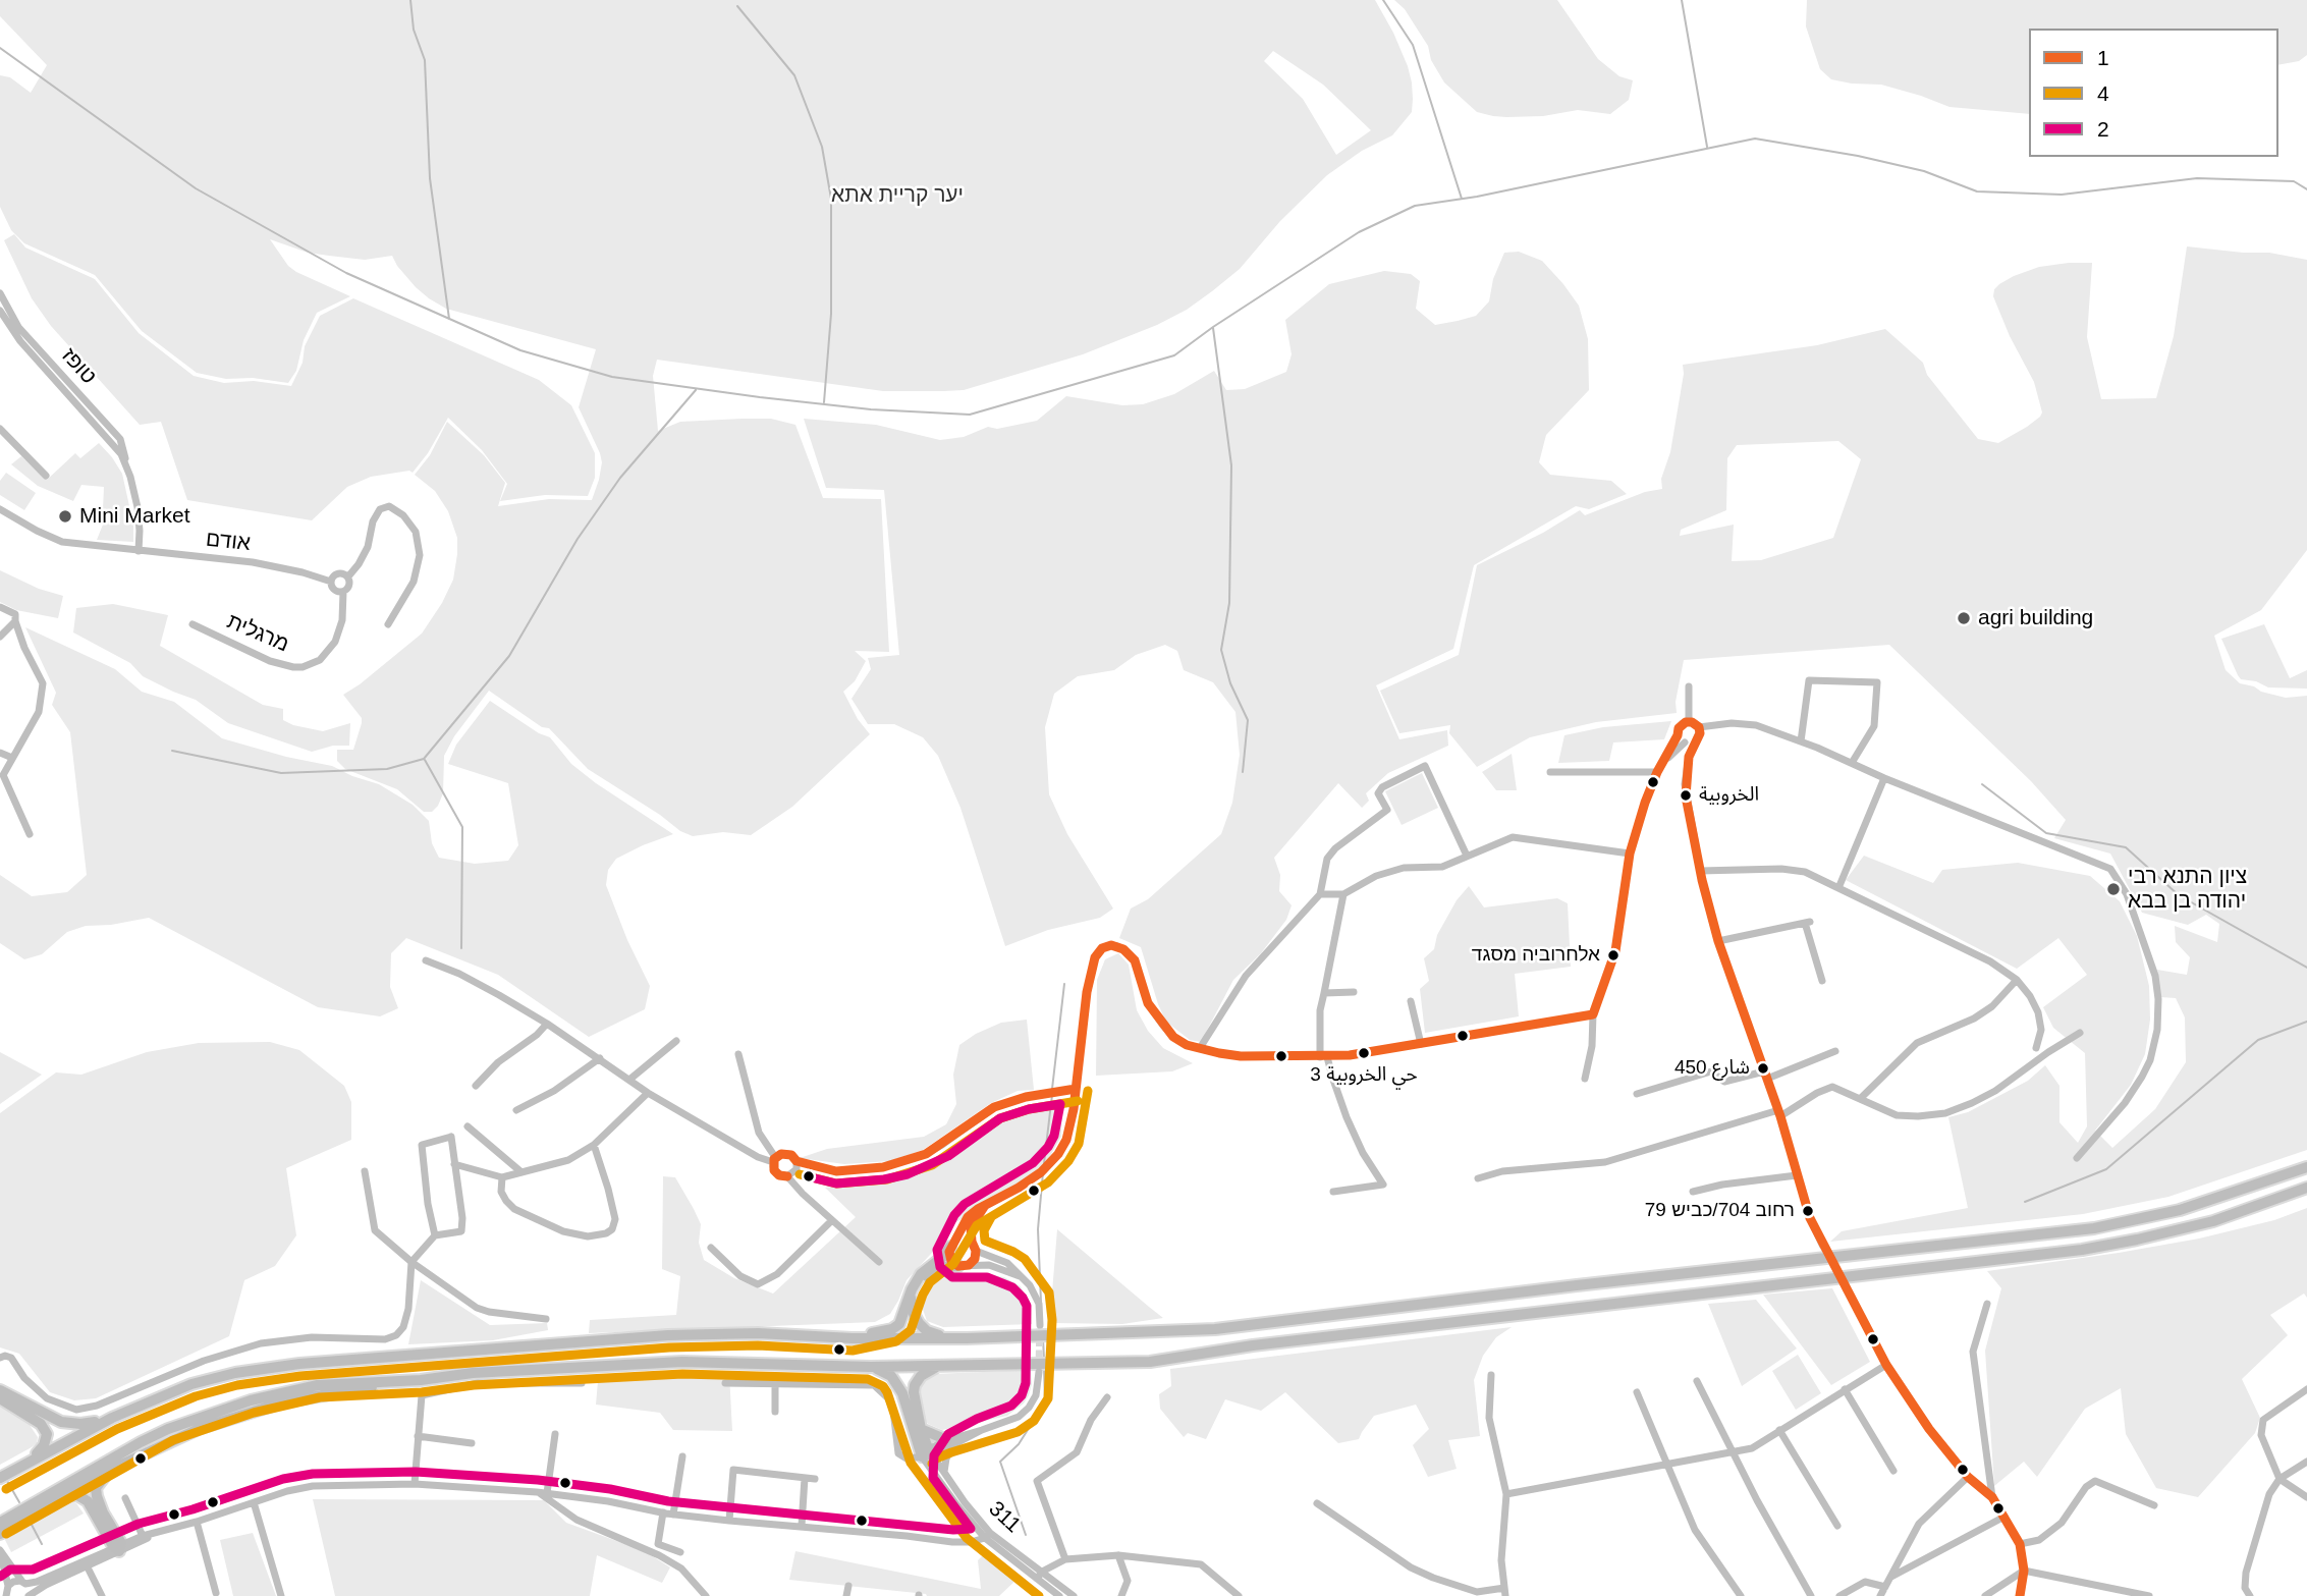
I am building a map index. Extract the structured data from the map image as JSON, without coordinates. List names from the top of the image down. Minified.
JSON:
{"streets":{"street":["טופז","אודם","מרגלית","311"]},"crossings":[["טופז","אודם"],["אודם","מרגלית"]],"parks":["יער קריית אתא"],"places":["Mini Market","agri building","الخروبية","ציון התנא רבי יהודה בן בבא","אלחרוביה מסגד","حي الخروبية 3","شارع 450","רחוב 704/כביש 79"],"lines":["transit line 1","transit line 4","transit line 2"],"legend":["1","4","2"]}
